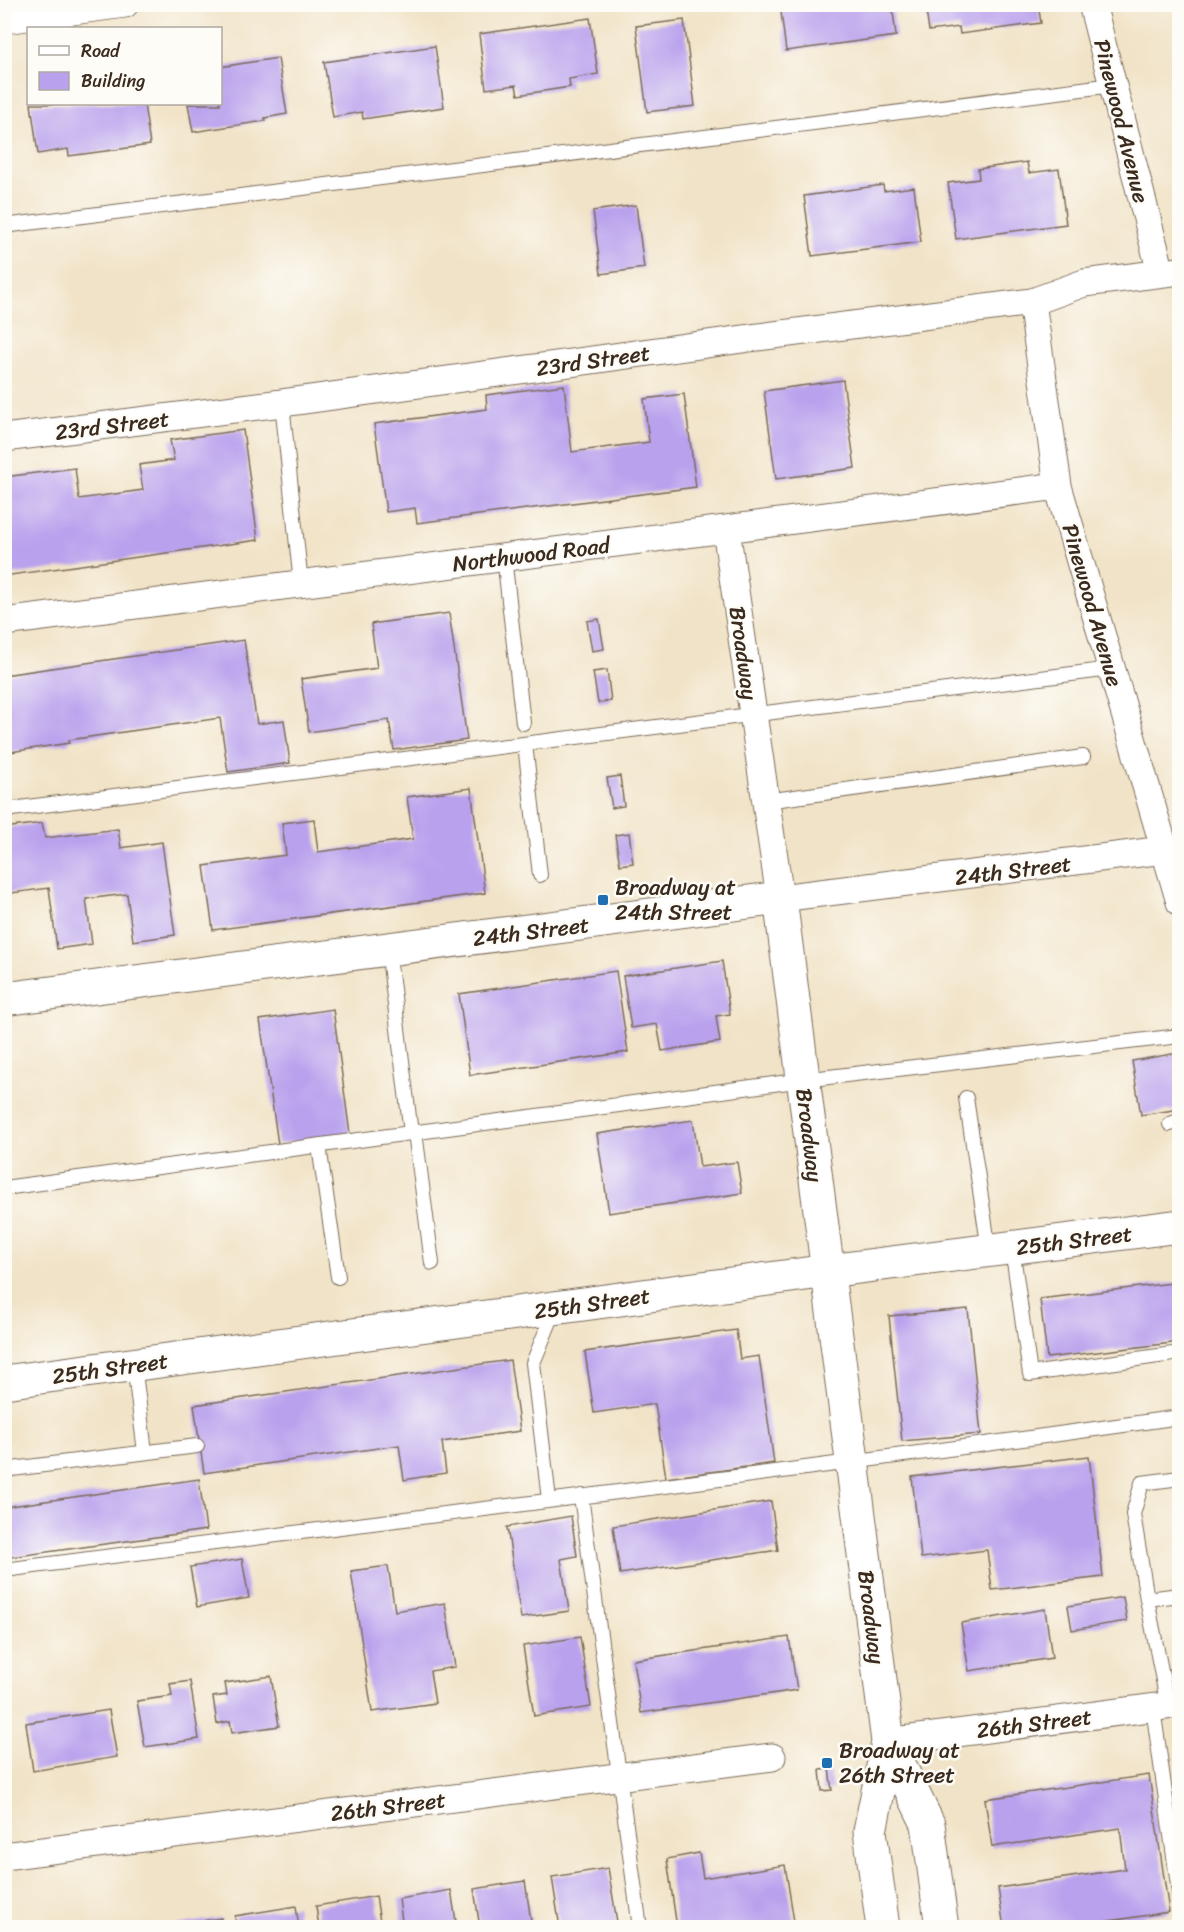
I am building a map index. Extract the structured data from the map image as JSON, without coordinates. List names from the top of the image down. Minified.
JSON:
{"streets":{"main road":["Broadway","24th Street","25th Street"],"street":["Pinewood Avenue","23rd Street","Northwood Road","26th Street"]},"crossings":[["Pinewood Avenue","23rd Street"],["Pinewood Avenue","Northwood Road"],["Pinewood Avenue","24th Street"],["Northwood Road","Broadway"],["Broadway","24th Street"],["Broadway","25th Street"],["Broadway","26th Street"]],"places":{"transit":["Broadway at 24th Street","Broadway at 26th Street"]},"legend":["Road","Building"]}
